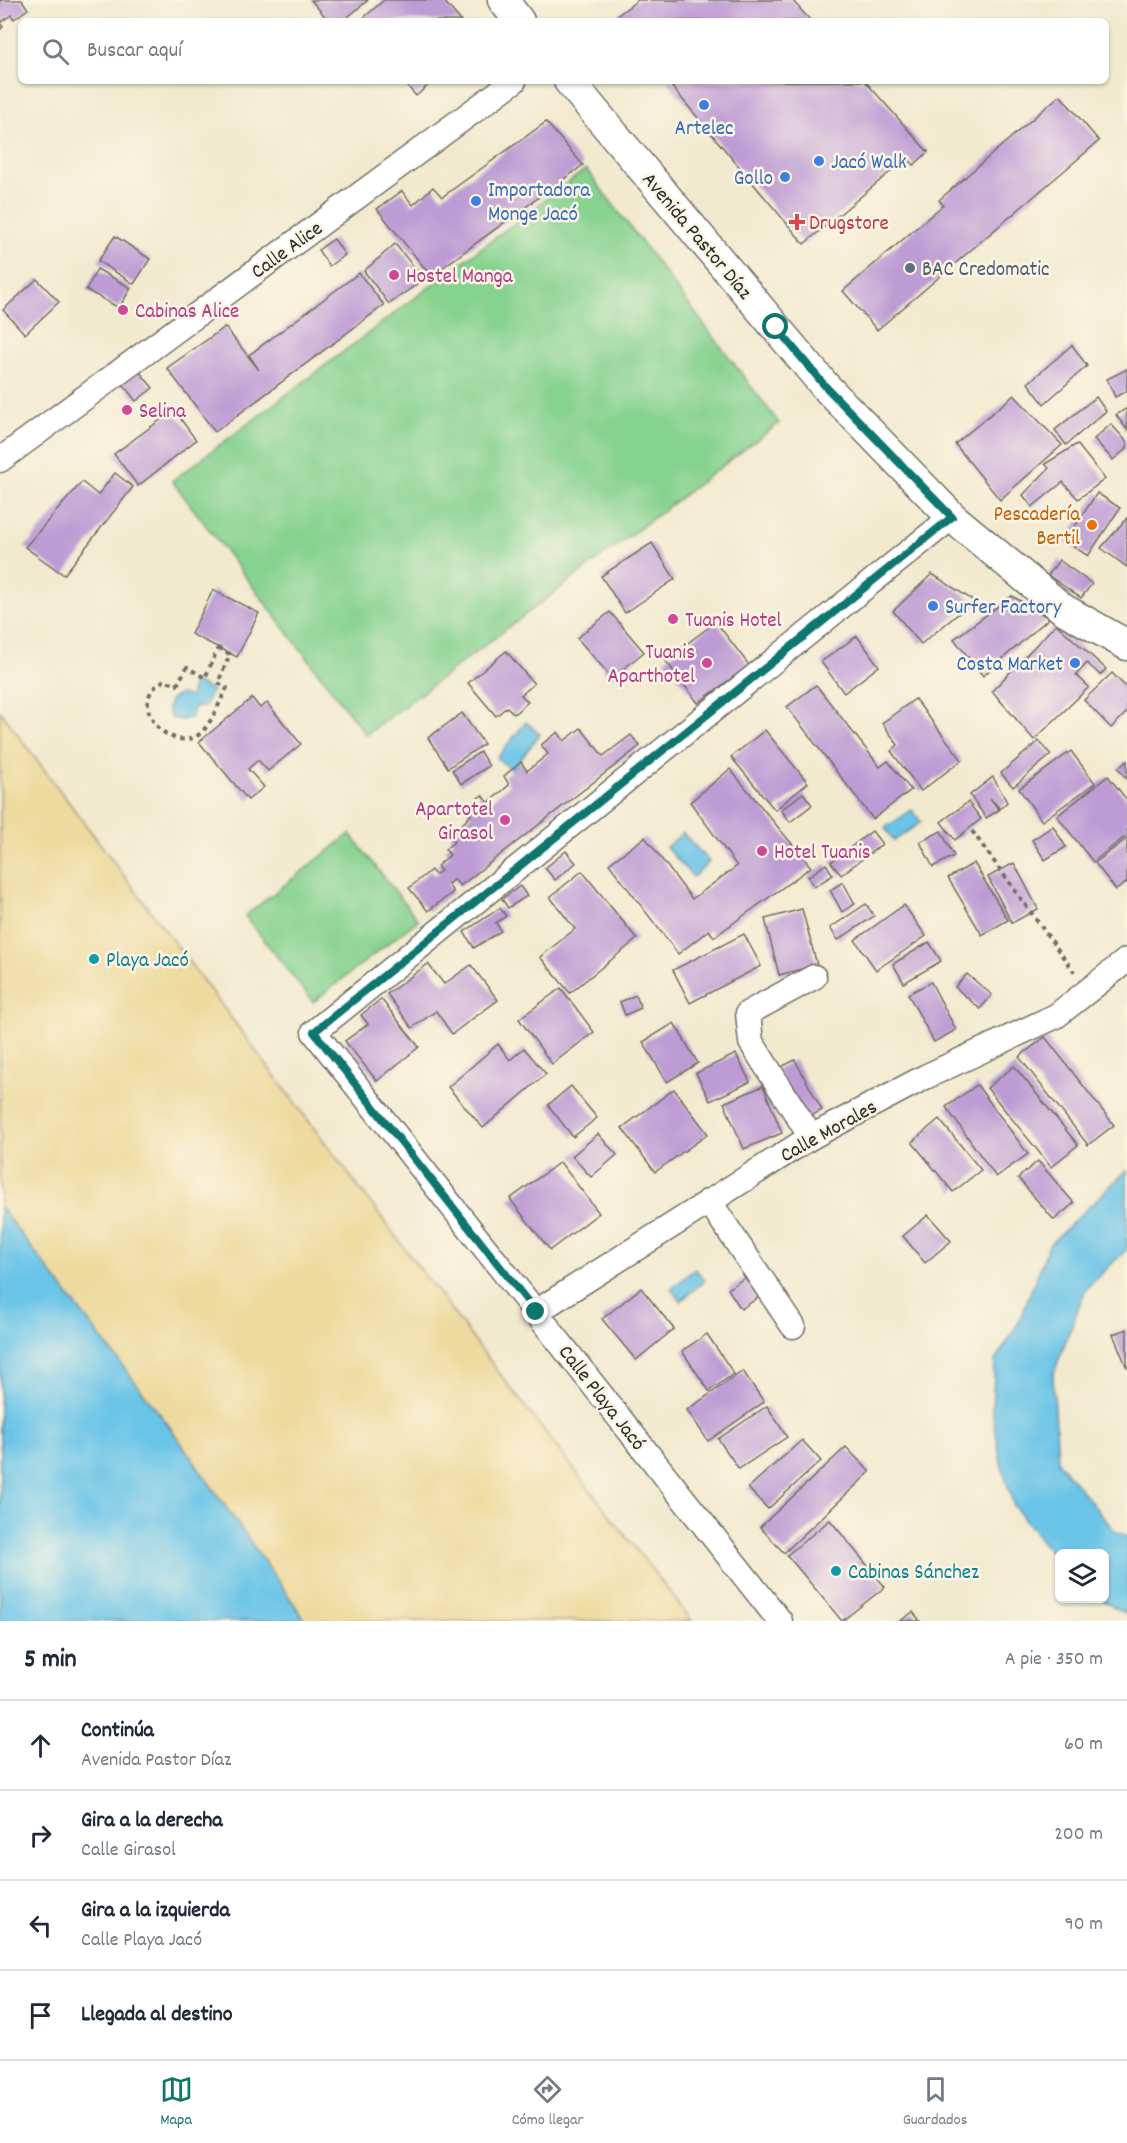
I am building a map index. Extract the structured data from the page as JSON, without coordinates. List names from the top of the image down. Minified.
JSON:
{"streets":{"street":["Avenida Pastor Díaz","Calle Alice","Calle Morales","Calle Playa Jacó"]},"crossings":[["Avenida Pastor Díaz","Calle Playa Jacó"],["Calle Morales","Calle Playa Jacó"]],"places":{"other":["Artelec","Jacó Walk","Gollo","Importadora Monge Jacó","BAC Credomatic","Hostel Manga","Cabinas Alice","Selina","Pescadería Bertil","Surfer Factory","Tuanis Hotel","Tuanis Aparthotel","Costa Market","Apartotel Girasol","Hotel Tuanis","Playa Jacó","Cabinas Sánchez"],"health":["Drugstore"]},"page":{"search":"Buscar aquí","heading":["5 min","A pie · 350 m"],"list":[["Continúa","Avenida Pastor Díaz","60 m"],["Gira a la derecha","Calle Girasol","200 m"],["Gira a la izquierda","Calle Playa Jacó","90 m"],"Llegada al destino"],"nav":["Mapa","Cómo llegar","Guardados"]}}
